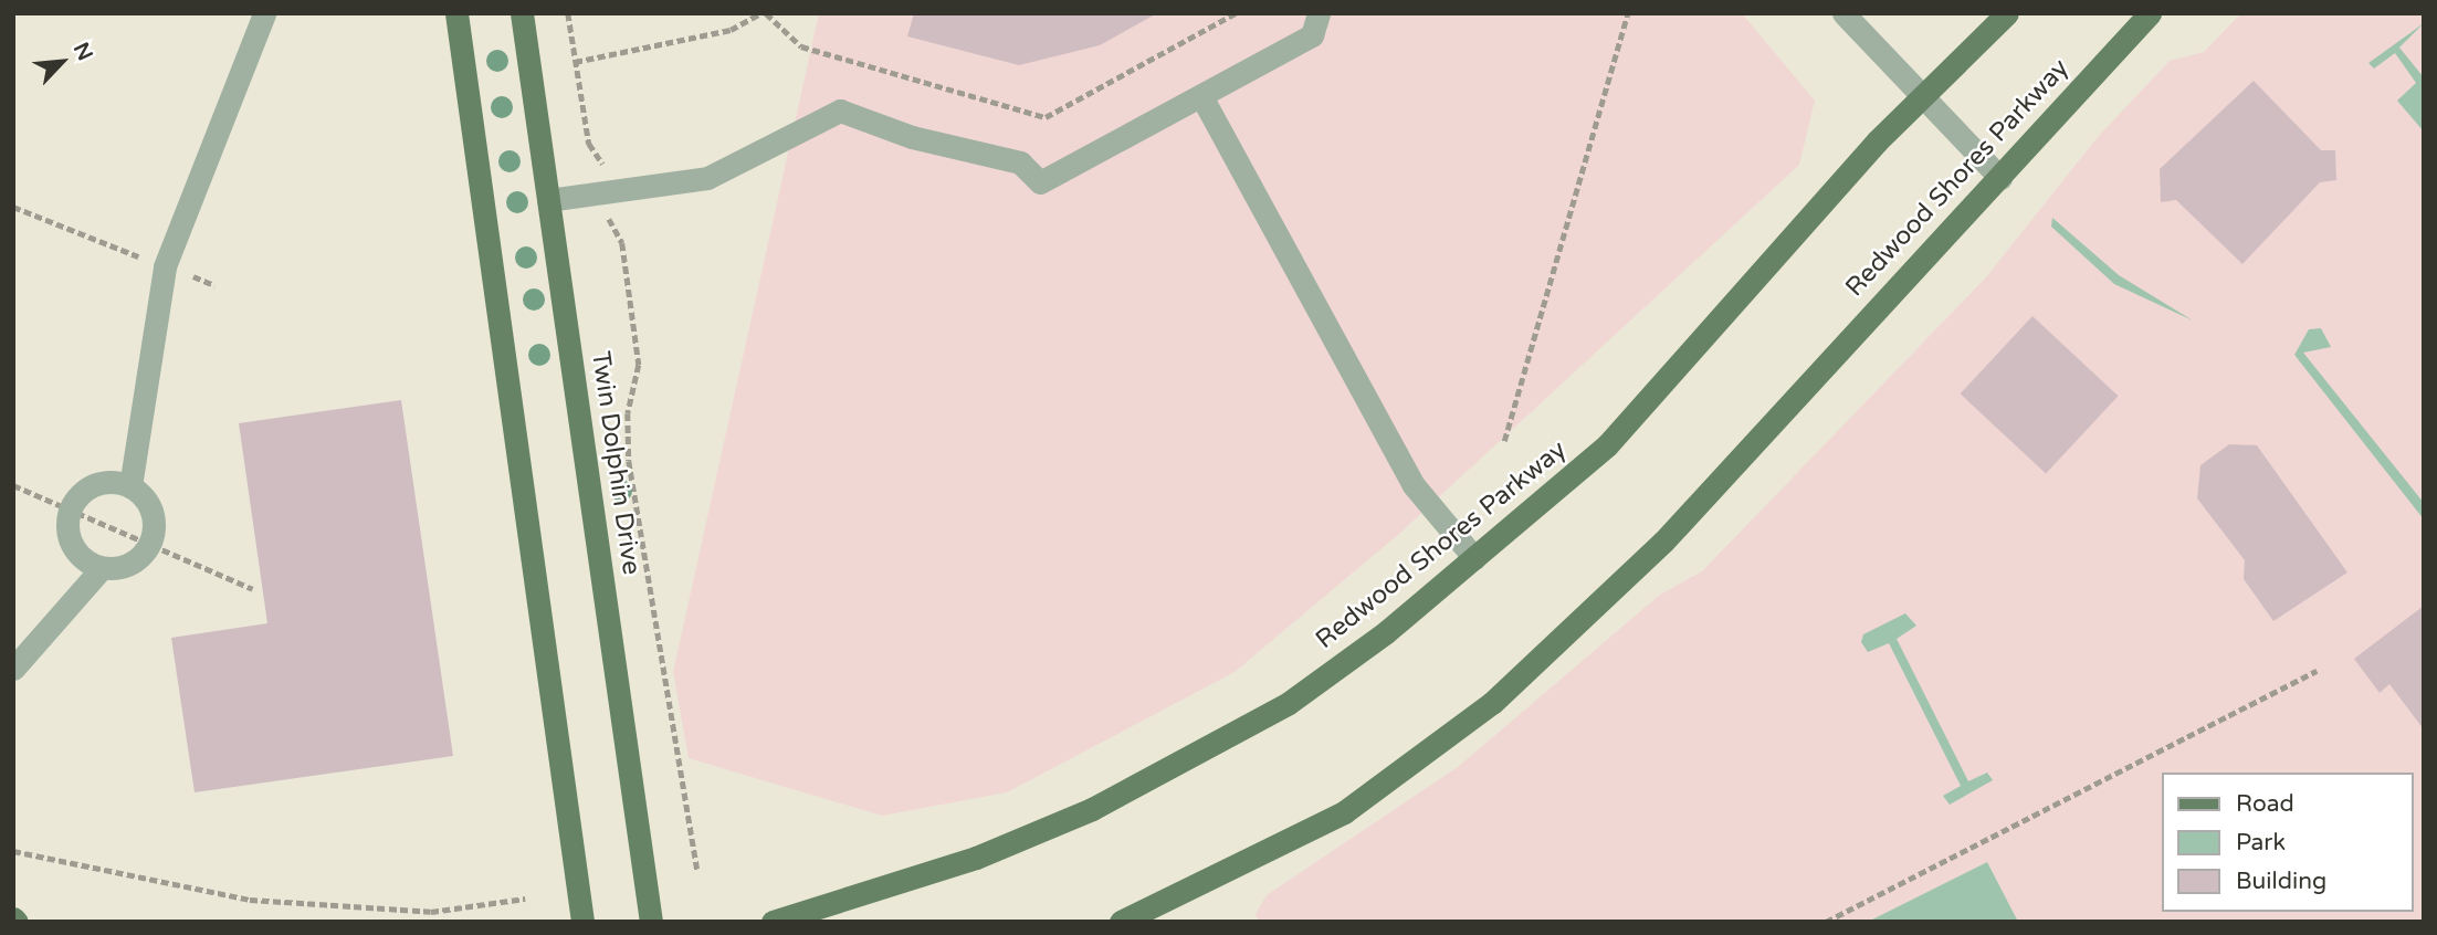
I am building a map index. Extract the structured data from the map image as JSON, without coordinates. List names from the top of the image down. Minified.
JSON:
{"streets":{"main road":["Redwood Shores Parkway","Twin Dolphin Drive"]},"legend":["Road","Park","Building"],"north":"top right"}
